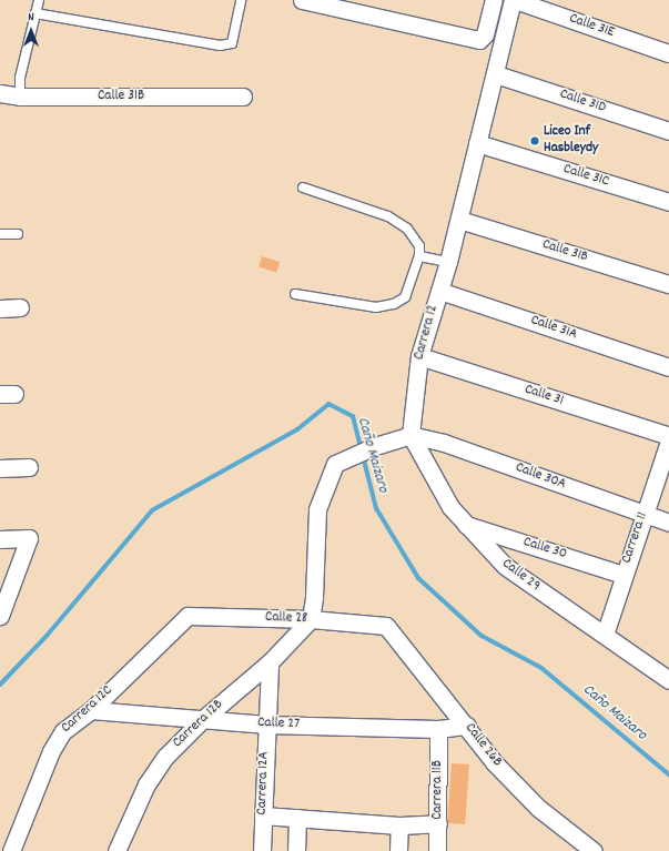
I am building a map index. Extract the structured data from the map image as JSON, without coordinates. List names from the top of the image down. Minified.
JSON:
{"streets":{"street":["Calle 31E","Calle 31B","Calle 31D","Calle 31C","Calle 31A","Carrera 12","Calle 31","Calle 30A","Carrera 11","Calle 30","Calle 29","Calle 28","Carrera 12C","Carrera 12B","Calle 27","Calle 26B","Carrera 12A","Carrera 11B"]},"crossings":[["Calle 31E","Carrera 12"],["Calle 31B","Carrera 12"],["Calle 31D","Carrera 12"],["Calle 31C","Carrera 12"],["Calle 31A","Carrera 12"],["Carrera 12","Calle 31"],["Carrera 12","Calle 30A"],["Carrera 12","Calle 29"],["Calle 30A","Carrera 11"],["Calle 30A","Calle 29"],["Carrera 11","Calle 30"],["Carrera 11","Calle 29"],["Calle 30","Calle 29"],["Calle 28","Carrera 12C"],["Calle 28","Carrera 12B"],["Calle 28","Calle 26B"],["Carrera 12C","Calle 27"],["Carrera 12B","Calle 27"],["Carrera 12B","Carrera 12A"],["Calle 27","Calle 26B"],["Calle 27","Carrera 12A"],["Calle 27","Carrera 11B"]],"water":["Caño Maizaro"],"places":["Liceo Inf Hasbleydy"],"north":"top"}
